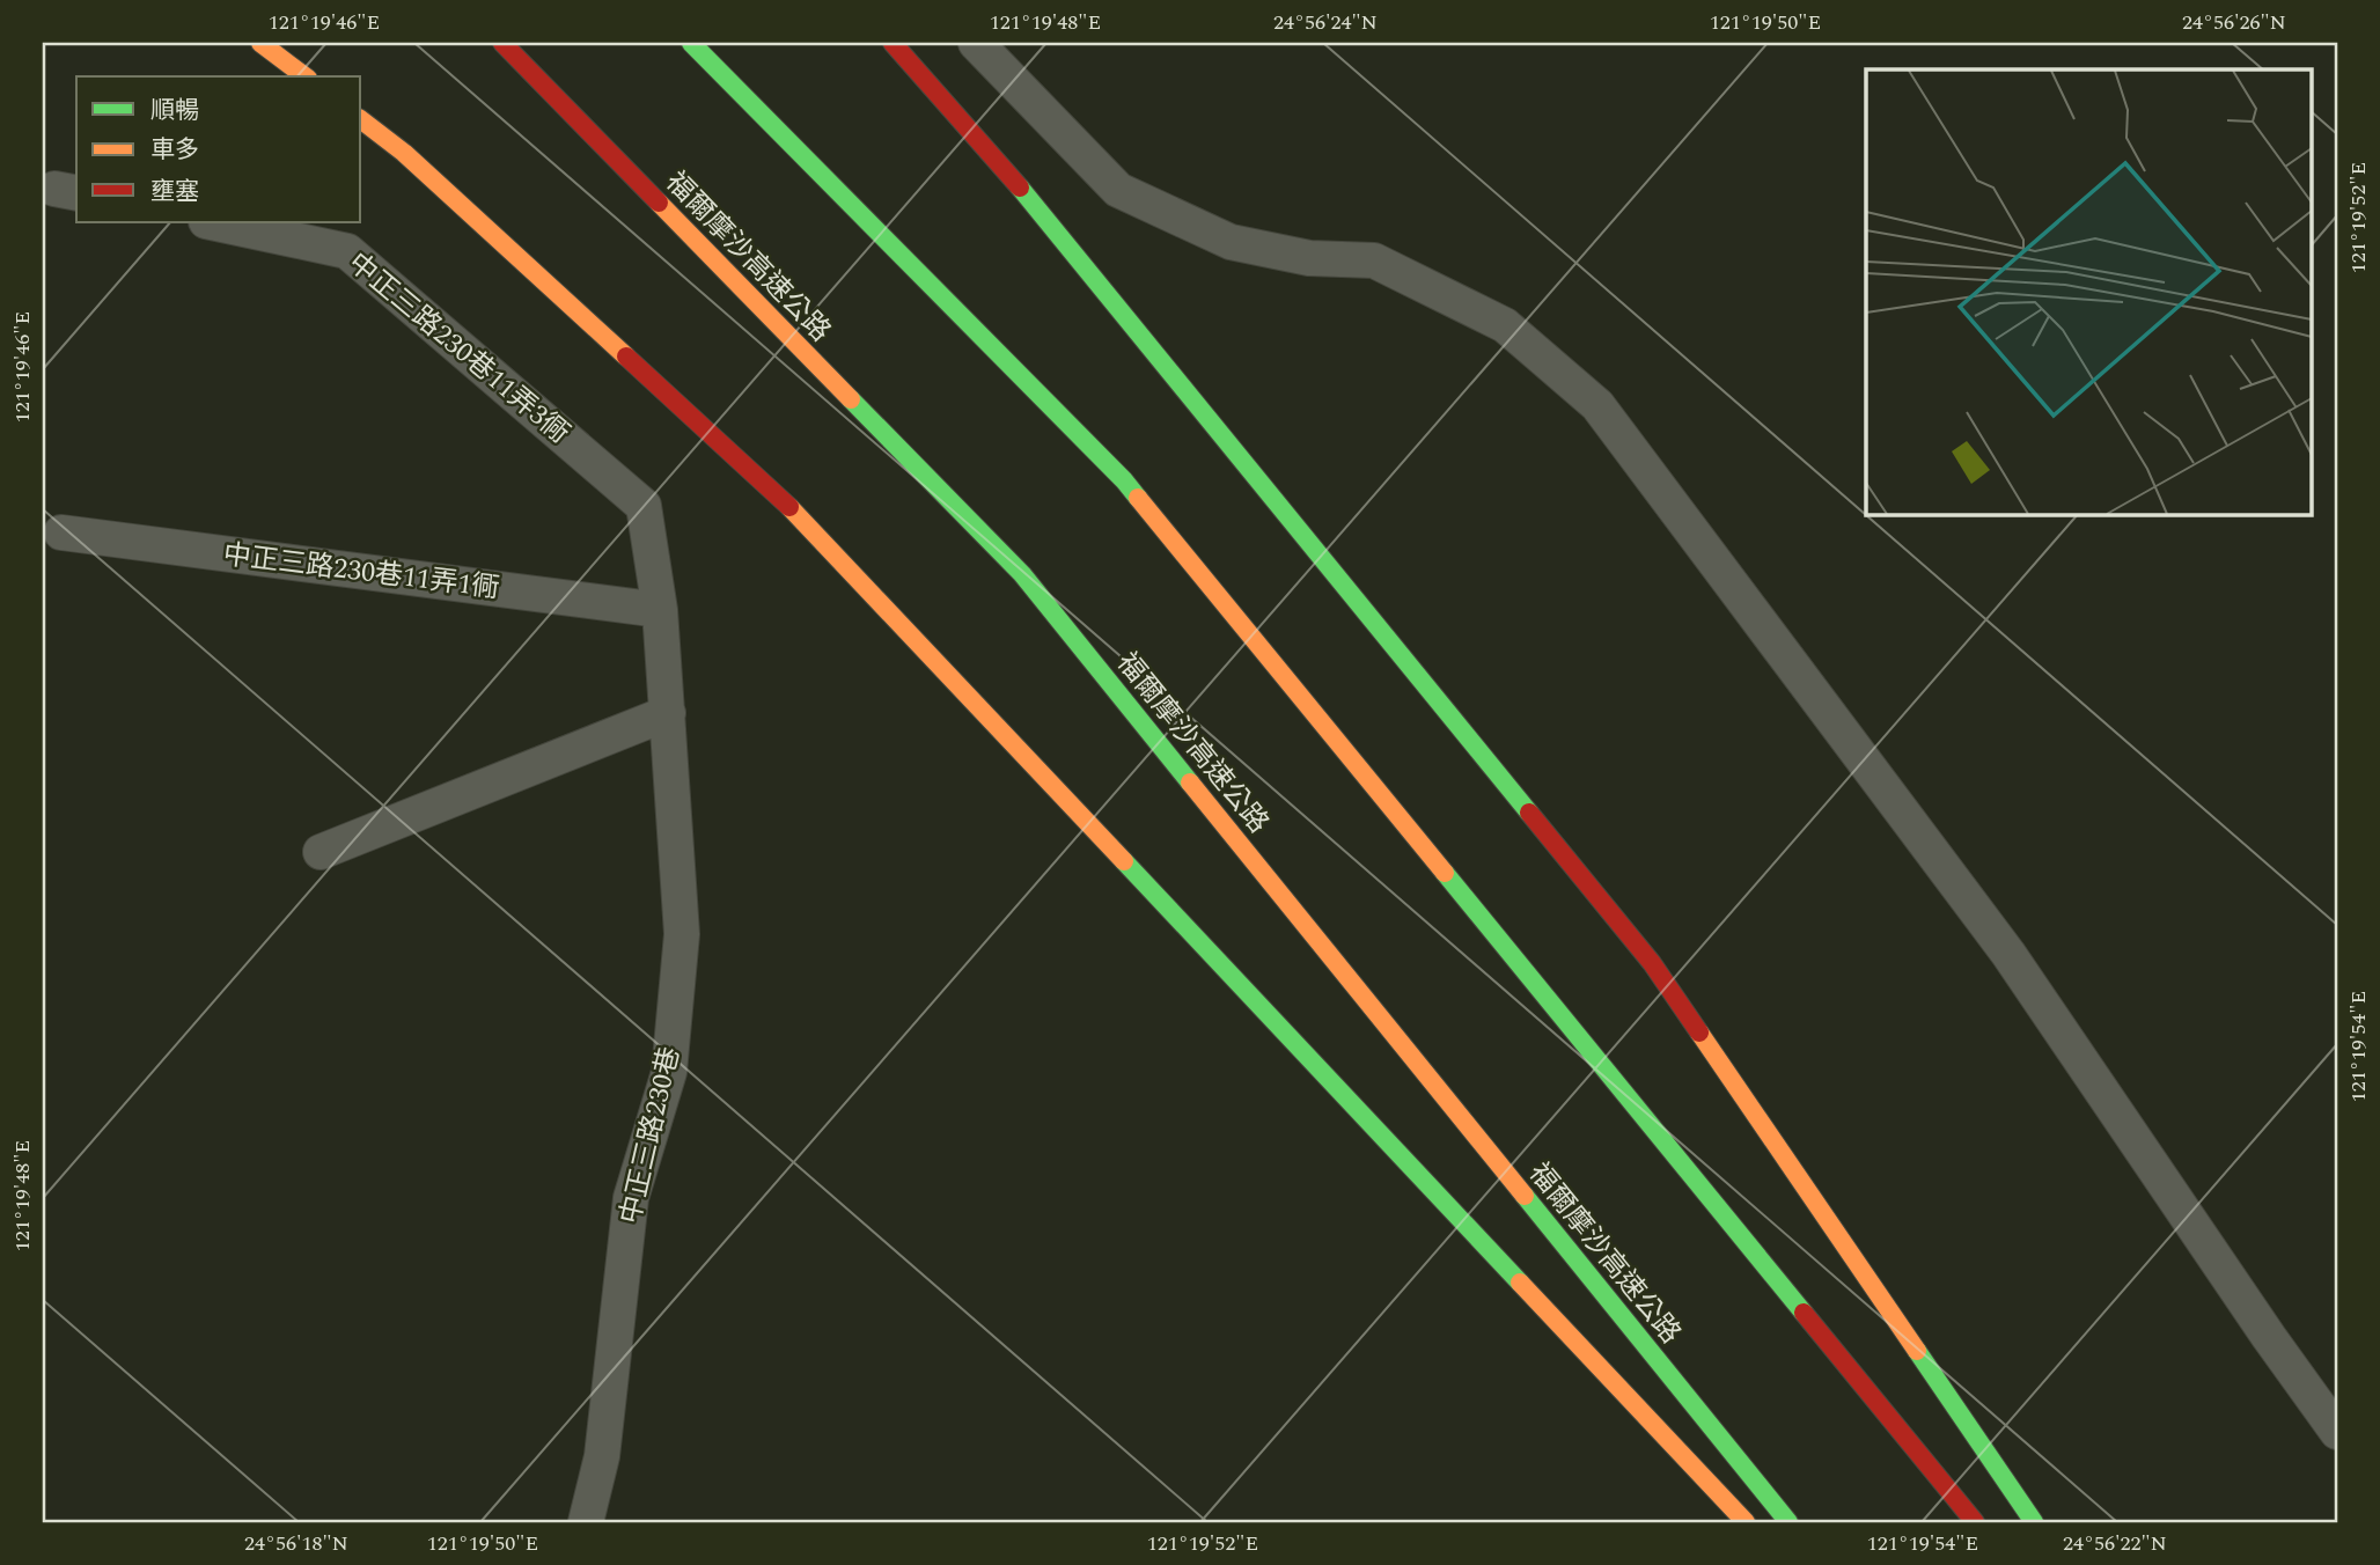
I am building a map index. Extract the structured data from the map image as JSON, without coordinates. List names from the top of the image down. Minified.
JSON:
{"streets":{"highway":["福爾摩沙高速公路"],"lane":["中正三路230巷11弄3衕","中正三路230巷11弄1衕","中正三路230巷"]},"crossings":[["中正三路230巷11弄3衕","中正三路230巷"],["中正三路230巷11弄1衕","中正三路230巷"]],"legend":["順暢","車多","壅塞"],"coordinates":["121°19'46\"E","121°19'48\"E","24°56'24\"N","121°19'50\"E","24°56'26\"N","121°19'52\"E","121°19'54\"E","24°56'18\"N","24°56'22\"N"]}
